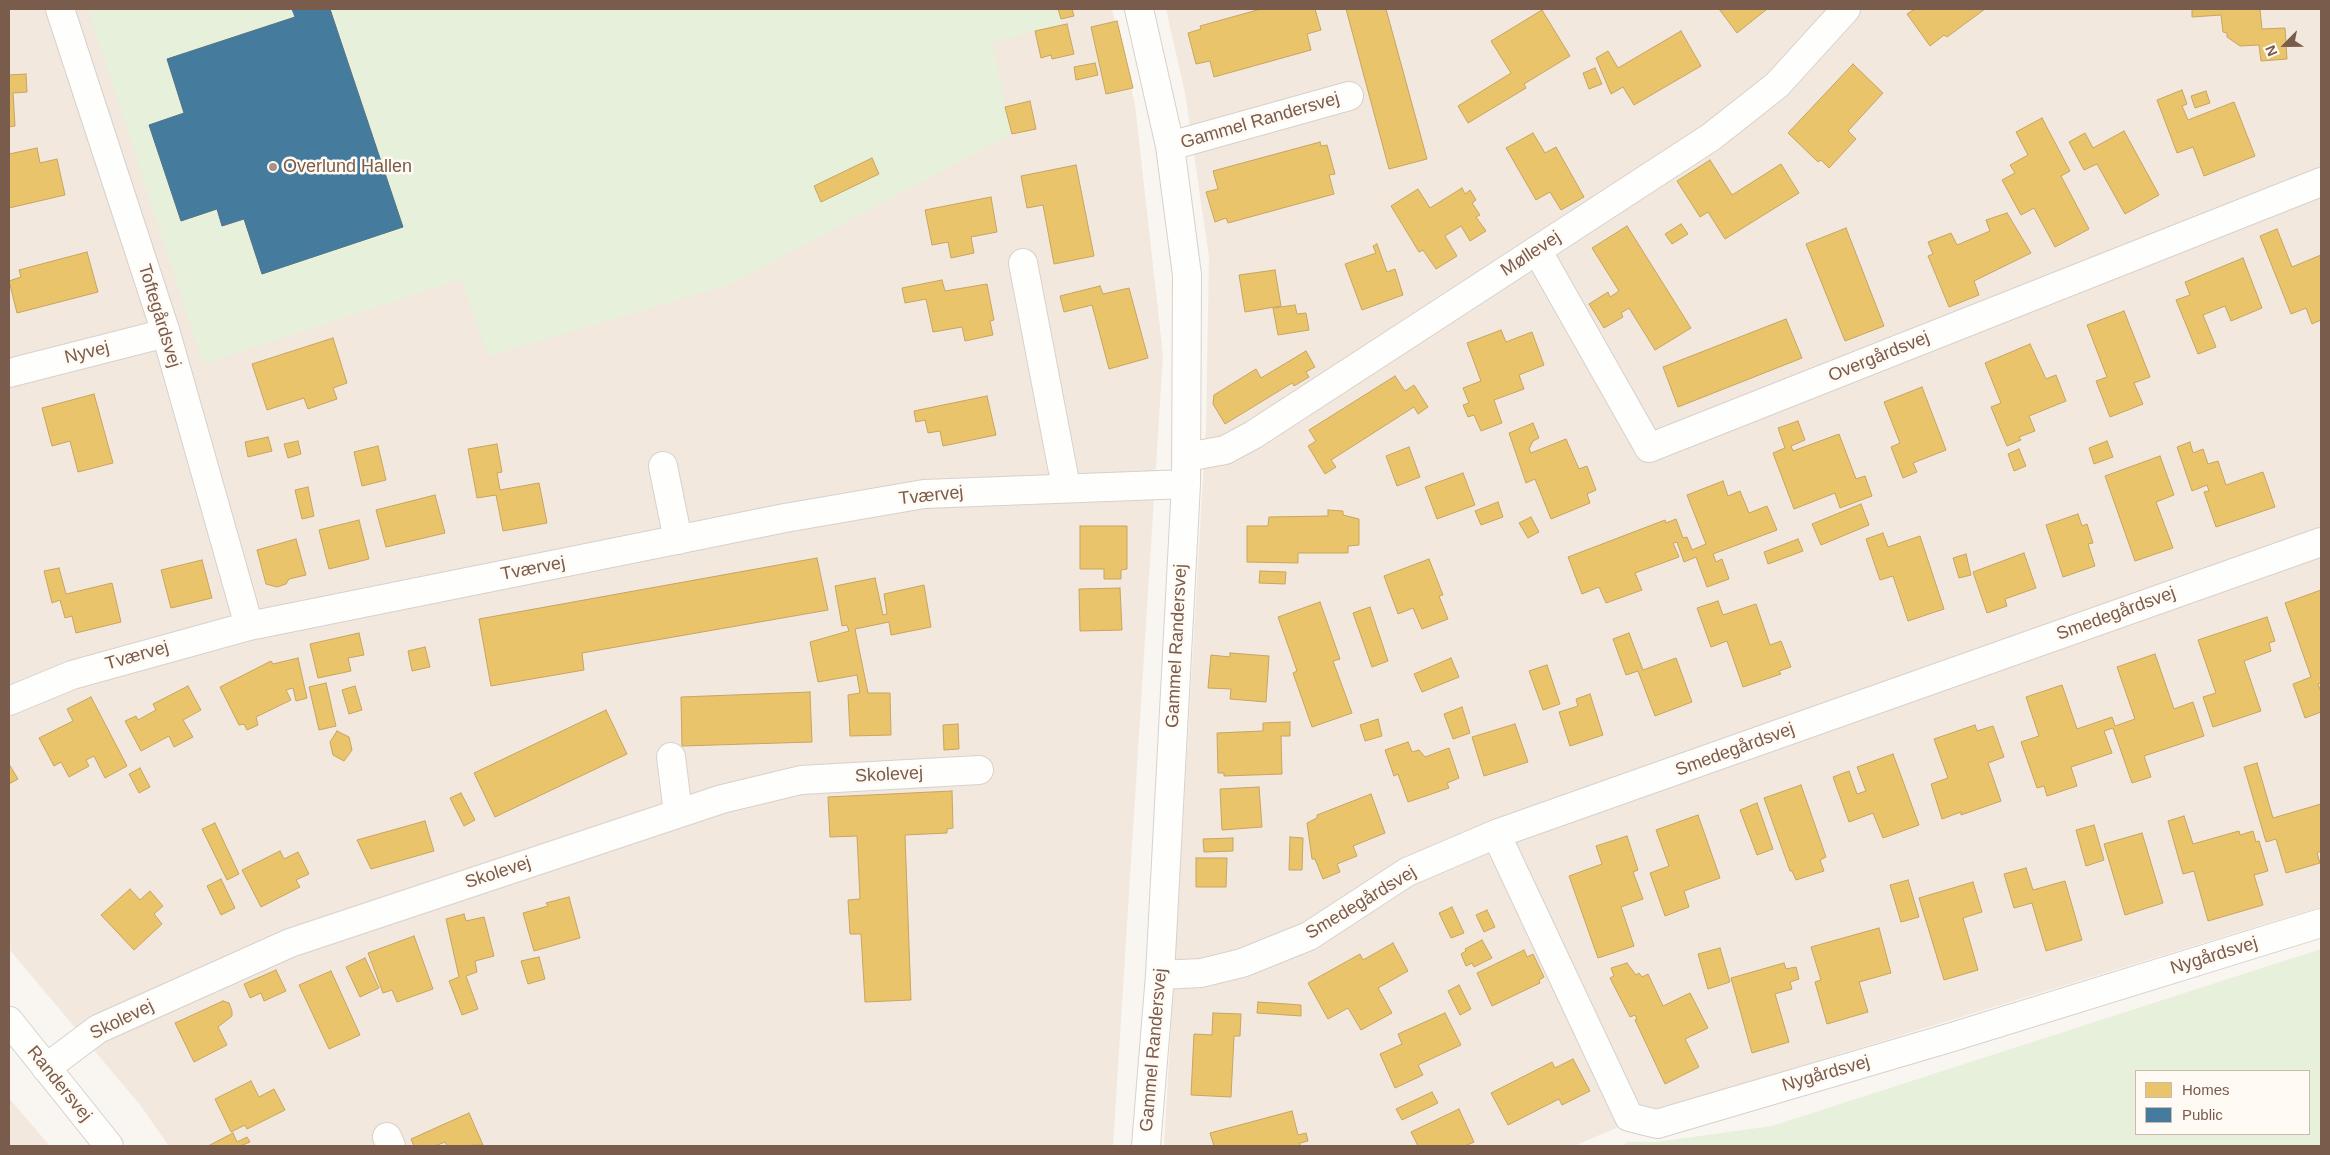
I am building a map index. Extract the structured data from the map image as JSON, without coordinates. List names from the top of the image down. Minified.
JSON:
{"streets":{"street":["Gammel Randersvej","Møllevej","Toftegårdsvej","Nyvej","Overgårdsvej","Tværvej","Smedegårdsvej","Skolevej","Nygårdsvej","Randersvej"]},"crossings":[["Gammel Randersvej","Møllevej"],["Gammel Randersvej","Tværvej"],["Gammel Randersvej","Smedegårdsvej"],["Møllevej","Overgårdsvej"],["Toftegårdsvej","Nyvej"],["Toftegårdsvej","Tværvej"],["Smedegårdsvej","Nygårdsvej"],["Skolevej","Randersvej"]],"places":["Overlund Hallen"],"legend":["Homes","Public"],"north":"bottom left"}
